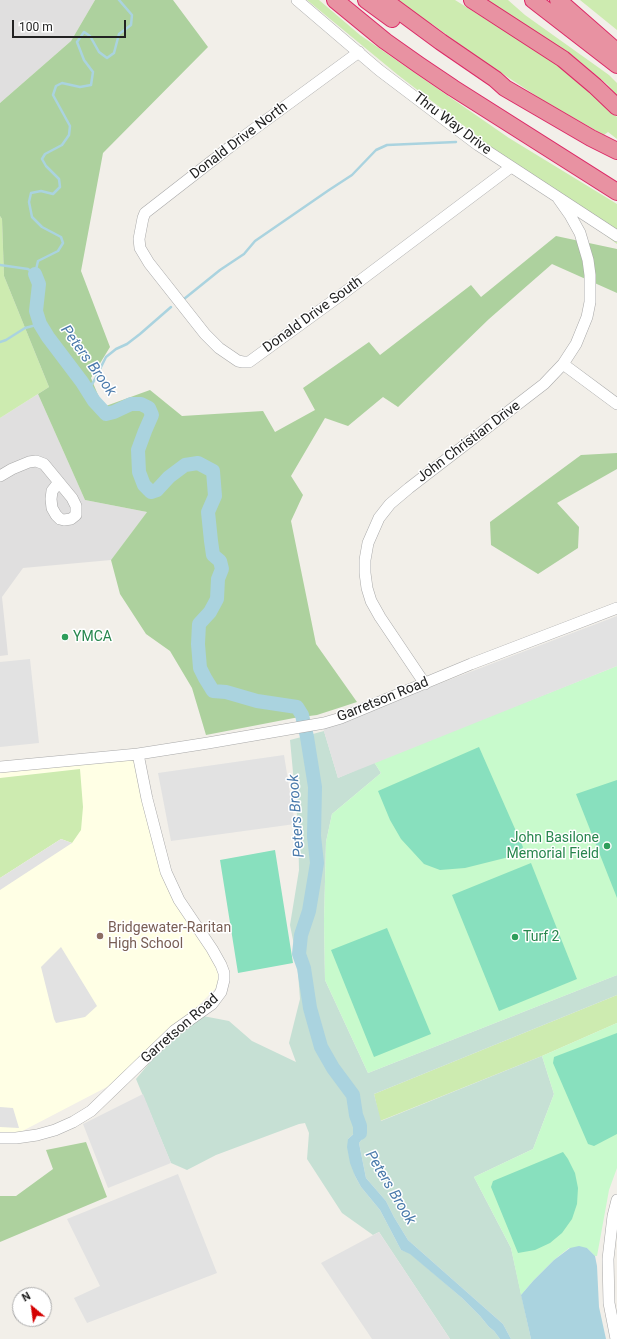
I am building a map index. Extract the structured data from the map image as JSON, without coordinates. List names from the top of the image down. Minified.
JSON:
{"streets":{"street":["Thru Way Drive","Donald Drive North","Donald Drive South","John Christian Drive","Garretson Road"]},"crossings":[["Thru Way Drive","Donald Drive North"],["Thru Way Drive","Donald Drive South"],["Thru Way Drive","John Christian Drive"],["Donald Drive North","Donald Drive South"],["John Christian Drive","Garretson Road"]],"water":["Peters Brook"],"places":["YMCA","John Basilone Memorial Field","Bridgewater-Raritan High School","Turf 2"],"scale_bar":"100 m","north":"top left"}
